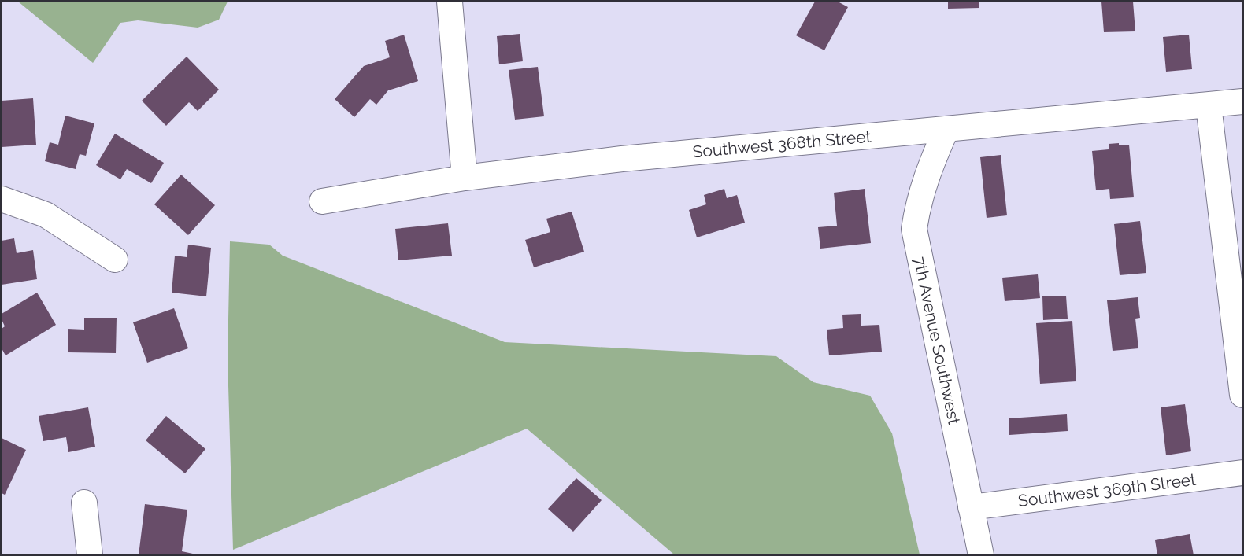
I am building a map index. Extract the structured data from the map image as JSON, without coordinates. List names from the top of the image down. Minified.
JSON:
{"streets":{"street":["Southwest 368th Street","7th Avenue Southwest","Southwest 369th Street"]},"crossings":[["Southwest 368th Street","7th Avenue Southwest"],["7th Avenue Southwest","Southwest 369th Street"]]}
